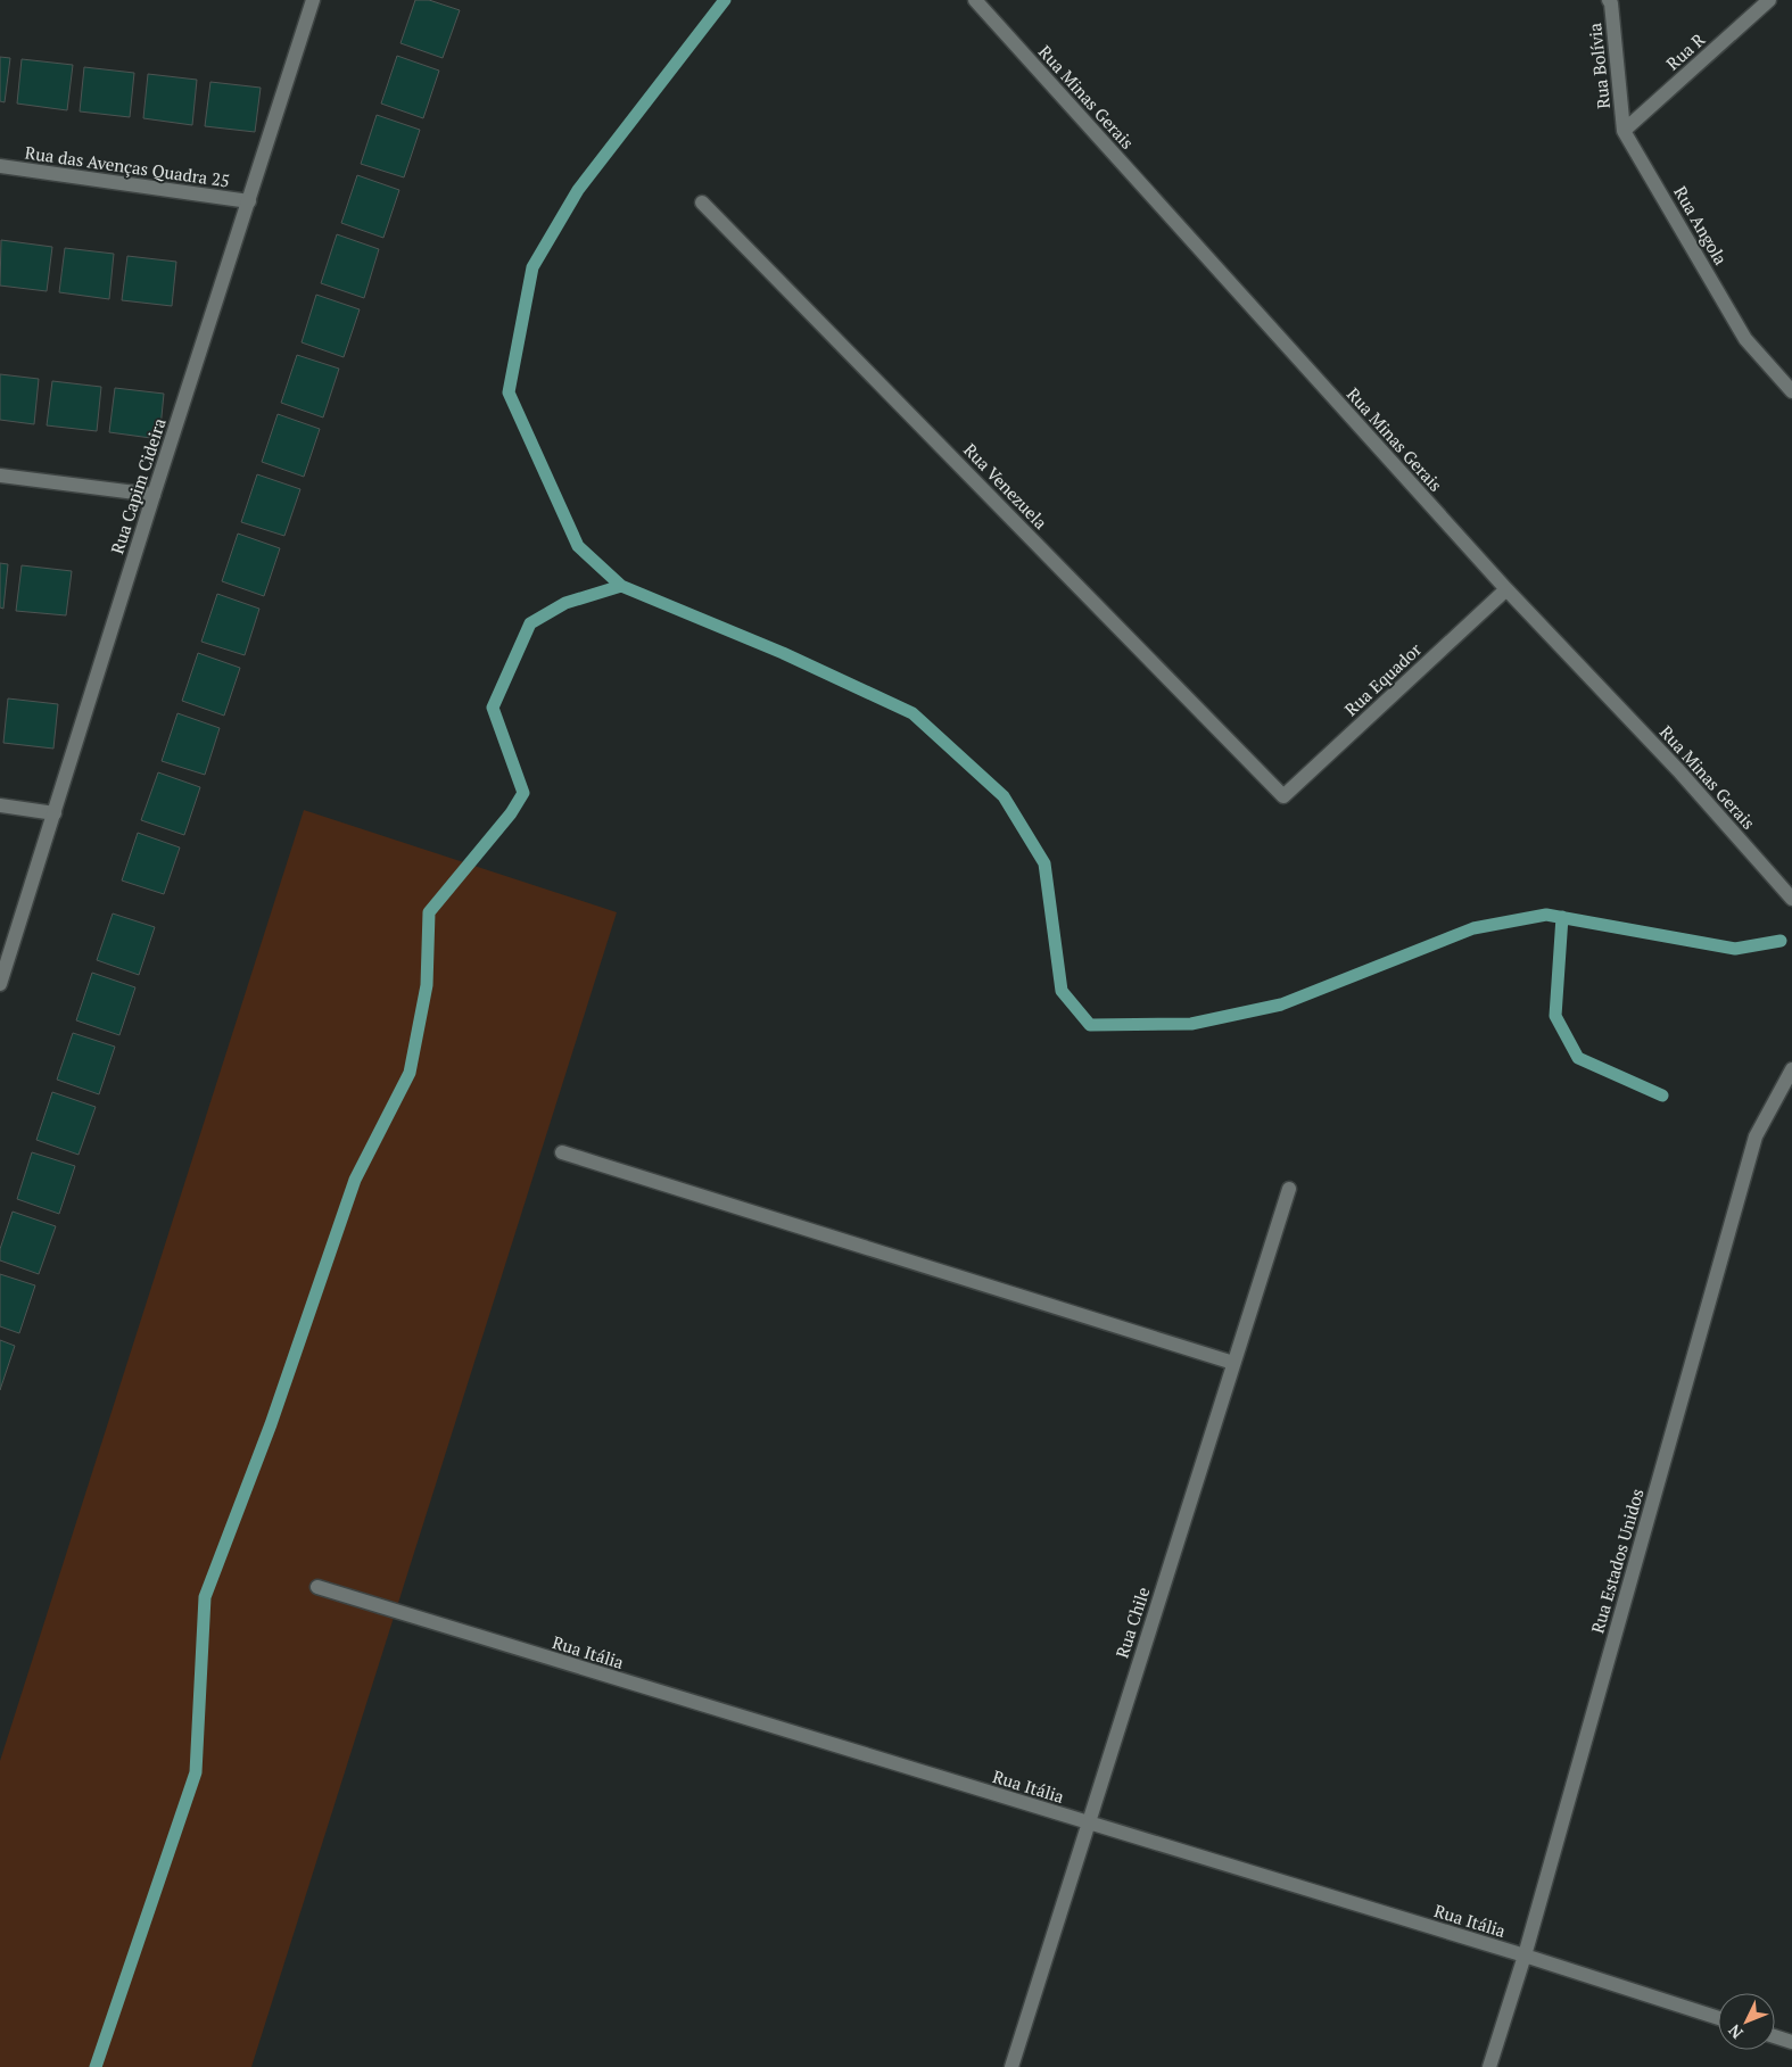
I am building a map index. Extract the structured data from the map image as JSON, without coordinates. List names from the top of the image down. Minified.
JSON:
{"streets":{"street":["Rua R","Rua Bolívia","Rua Minas Gerais","Rua das Avenças Quadra 25","Rua Angola","Rua Capim Cideira","Rua Venezuela","Rua Equador","Rua Estados Unidos","Rua Chile","Rua Itália"]},"crossings":[["Rua R","Rua Bolívia"],["Rua R","Rua Angola"],["Rua Bolívia","Rua Angola"],["Rua Minas Gerais","Rua Equador"],["Rua das Avenças Quadra 25","Rua Capim Cideira"],["Rua Venezuela","Rua Equador"],["Rua Estados Unidos","Rua Itália"],["Rua Chile","Rua Itália"]],"north":"bottom left"}
